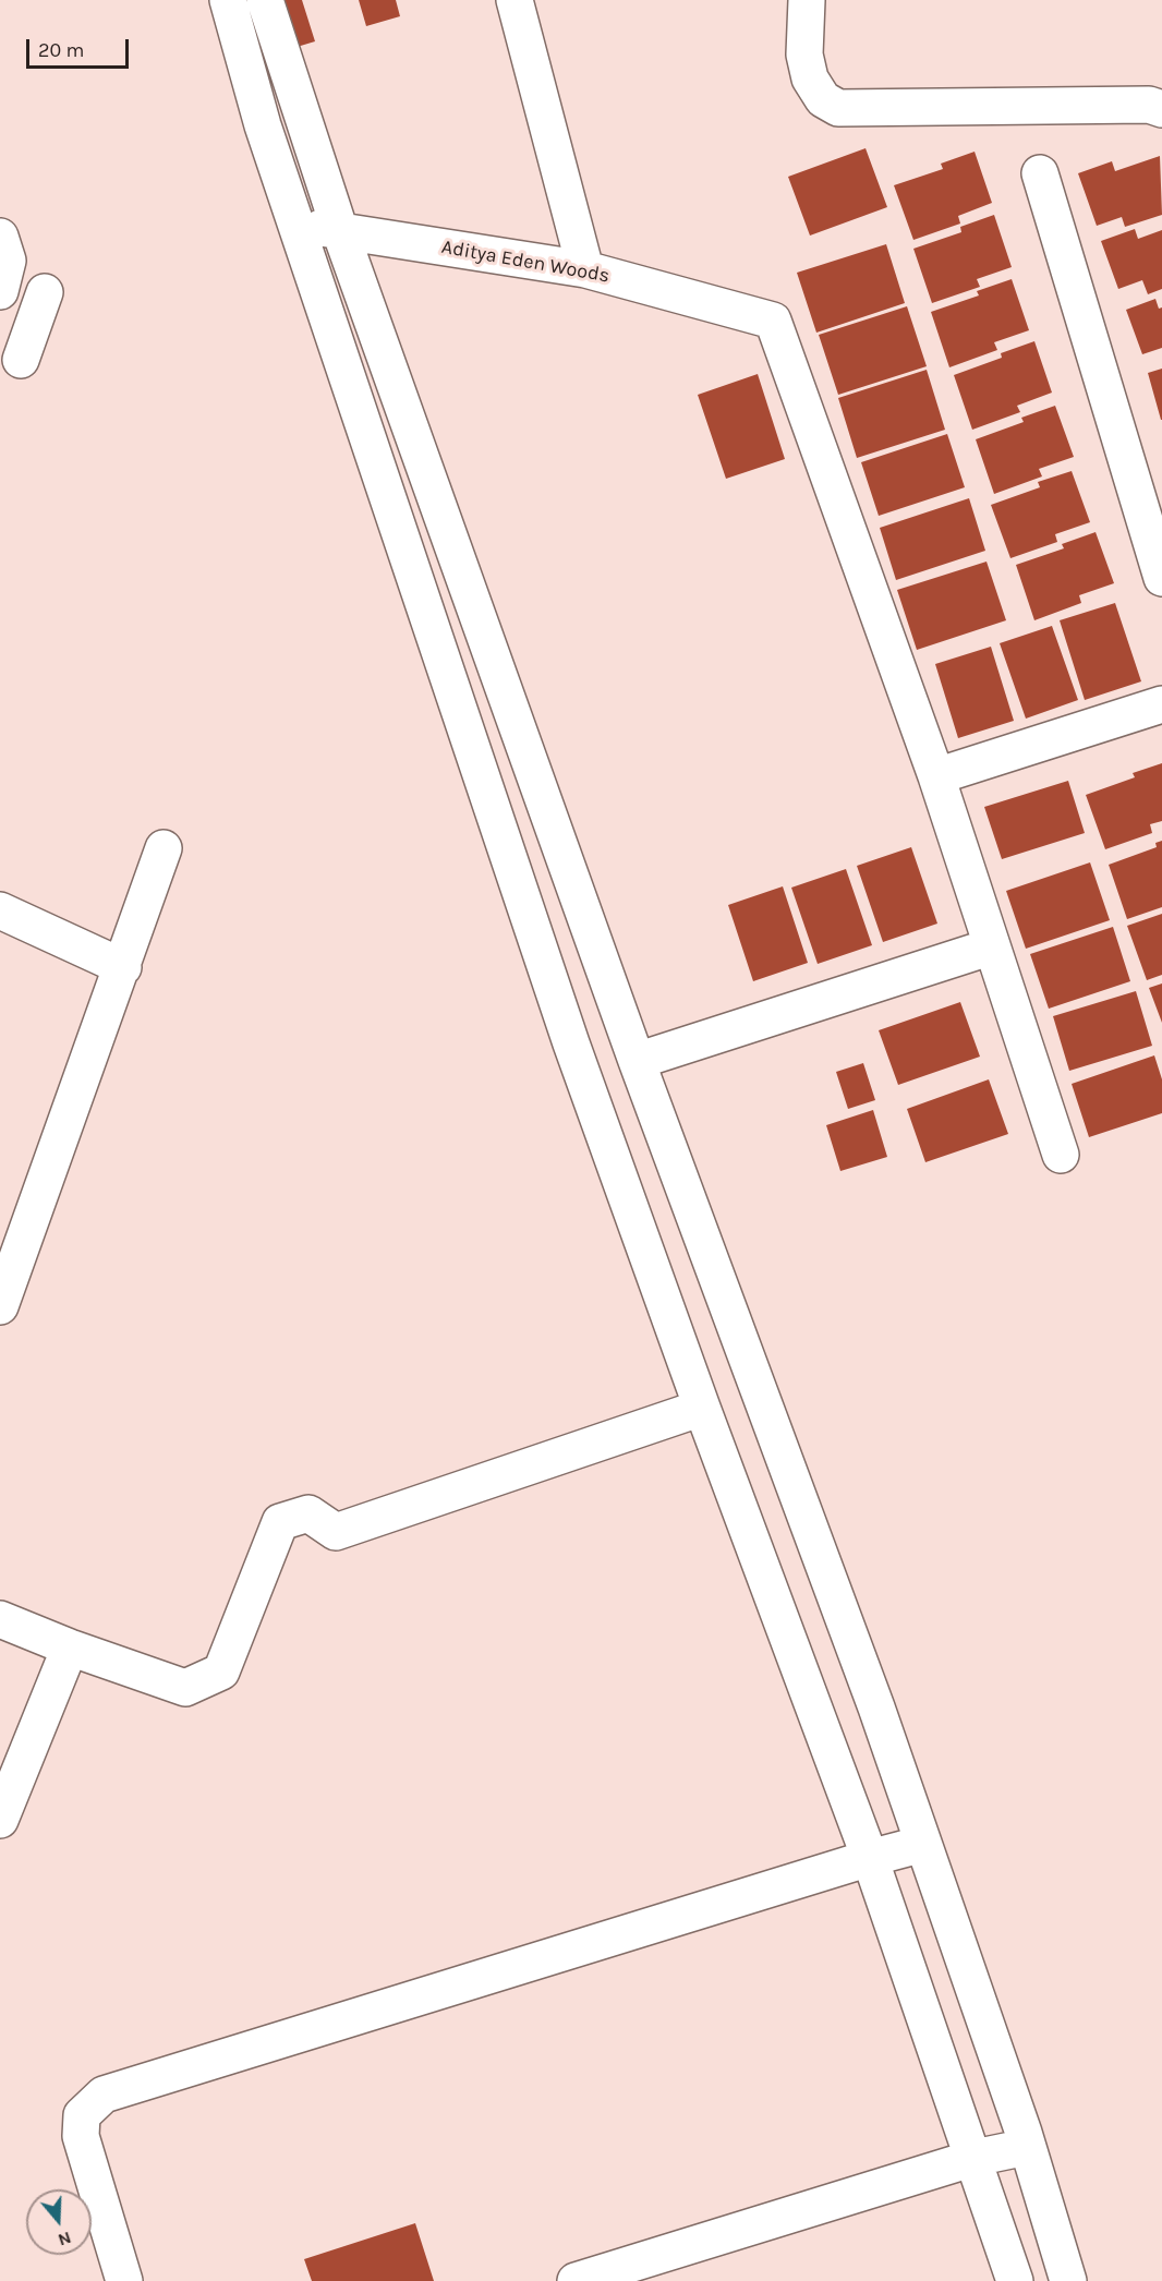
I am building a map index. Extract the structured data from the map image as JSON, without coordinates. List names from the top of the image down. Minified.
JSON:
{"streets":{"street":["Aditya Eden Woods"]},"scale_bar":"20 m","north":"bottom"}
